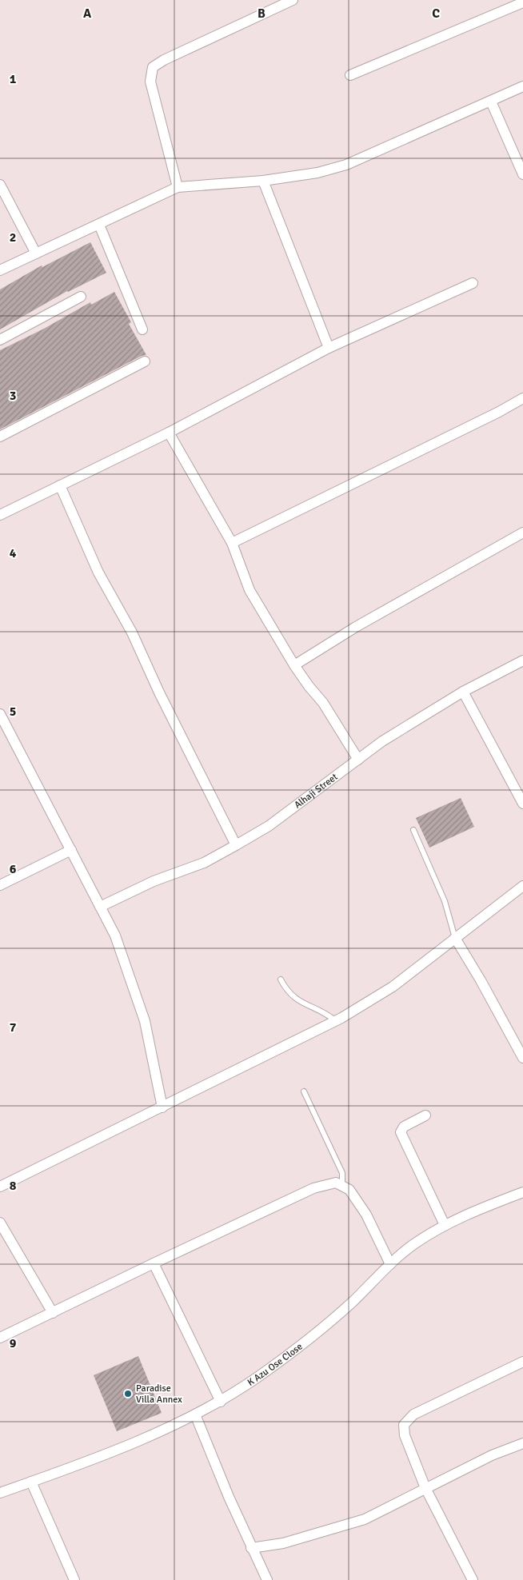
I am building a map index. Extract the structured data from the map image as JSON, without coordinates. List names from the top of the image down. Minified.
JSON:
{"streets":{"street":["Alhaji Street","K Azu Ose Close"]},"places":["Paradise Villa Annex"],"grid":{"columns":["A","B","C"],"rows":["1","2","3","4","5","6","7","8","9"]}}
